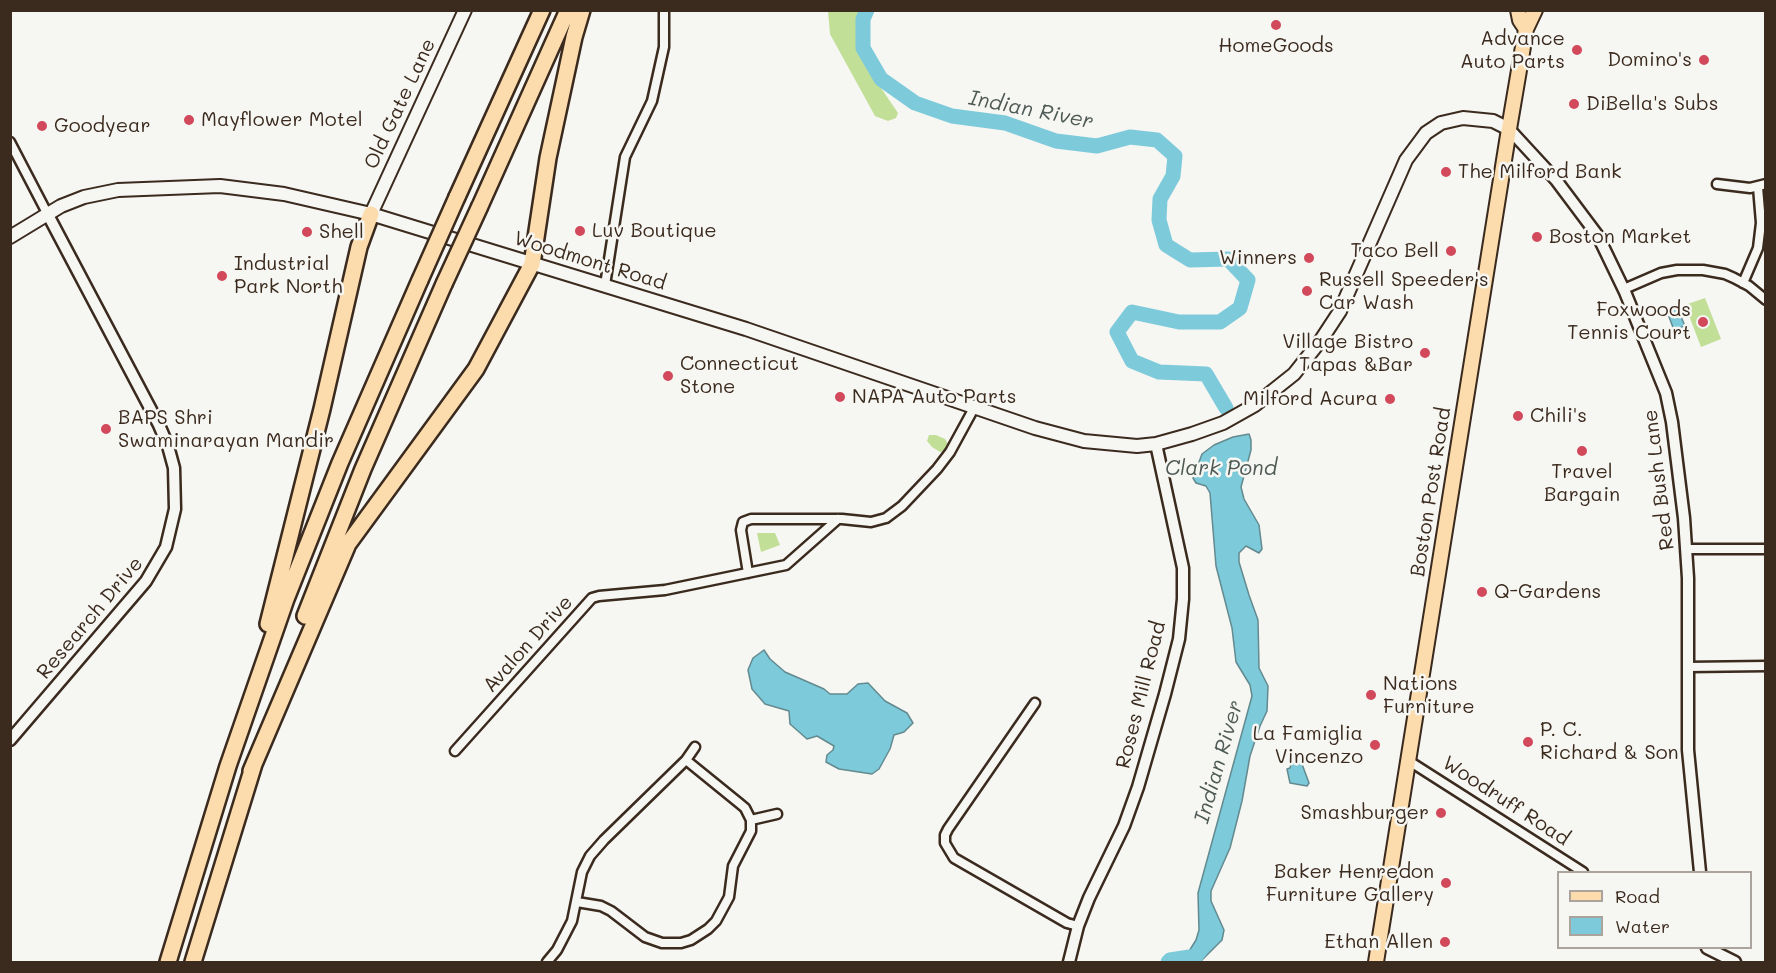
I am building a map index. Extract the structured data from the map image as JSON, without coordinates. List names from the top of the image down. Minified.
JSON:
{"streets":{"main road":["Old Gate Lane","Woodmont Road","Boston Post Road"],"street":["Red Bush Lane","Research Drive","Avalon Drive","Roses Mill Road","Woodruff Road"]},"crossings":[["Old Gate Lane","Woodmont Road"],["Woodmont Road","Research Drive"],["Woodmont Road","Roses Mill Road"],["Red Bush Lane","Boston Post Road"],["Boston Post Road","Woodruff Road"]],"water":["Indian River","Clark Pond"],"places":["HomeGoods","Advance Auto Parts","Domino's","DiBella's Subs","Mayflower Motel","Goodyear","The Milford Bank","Luv Boutique","Shell","Boston Market","Taco Bell","Winners","Industrial Park North","Russell Speeder's Car Wash","Foxwoods Tennis Court","Village Bistro Tapas &Bar","Connecticut Stone","NAPA Auto Parts","Milford Acura","Chili's","BAPS Shri Swaminarayan Mandir","Travel Bargain","Q-Gardens","Nations Furniture","P. C. Richard & Son","La Famiglia Vincenzo","Smashburger","Baker Henredon Furniture Gallery","Ethan Allen"],"legend":["Road","Water"]}
